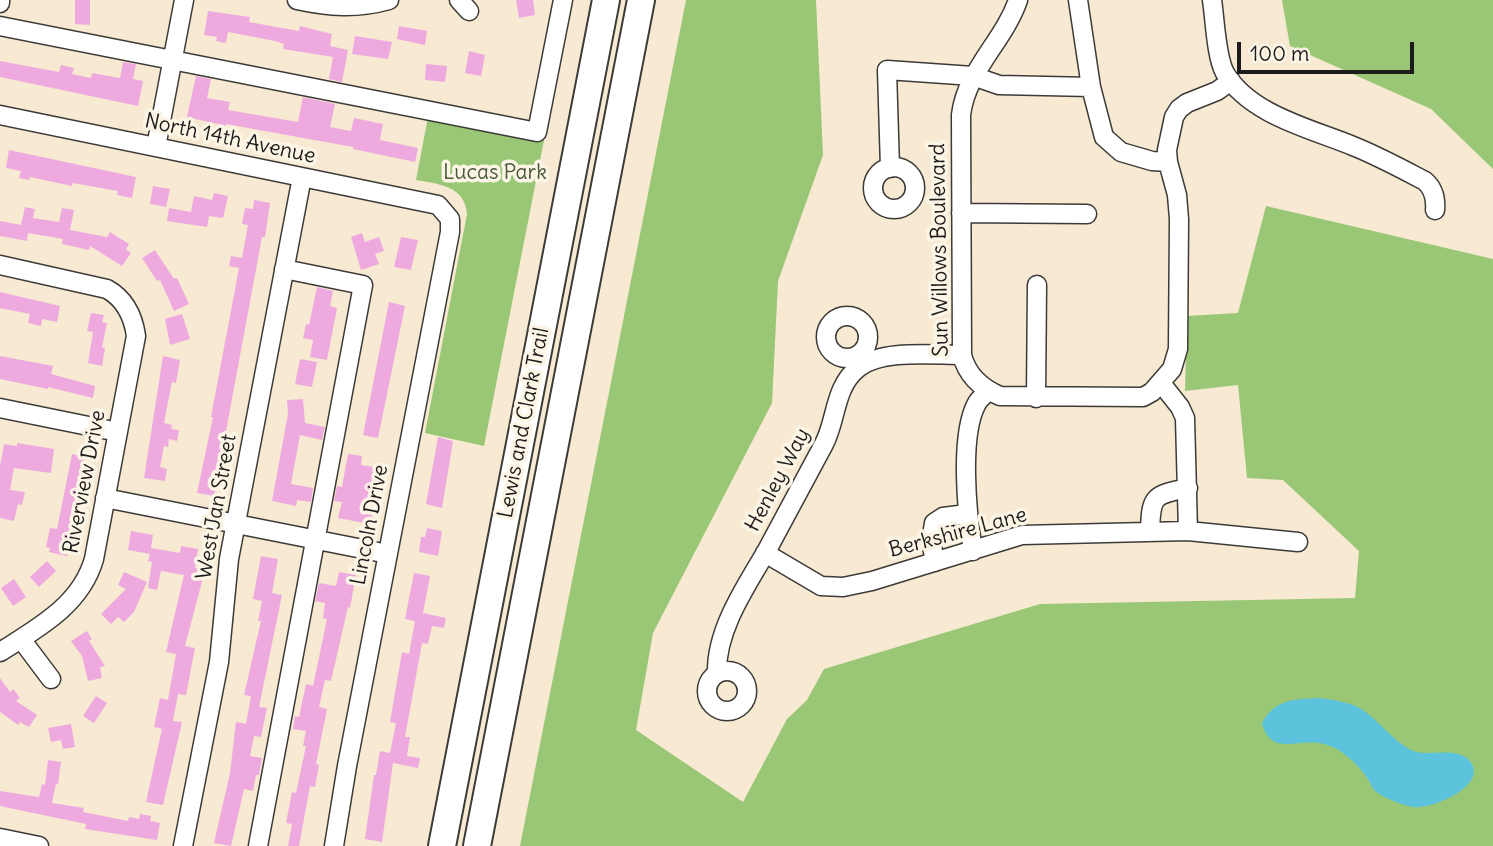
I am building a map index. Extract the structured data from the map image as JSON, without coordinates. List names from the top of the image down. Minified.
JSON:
{"streets":{"highway":["Lewis and Clark Trail"],"street":["North 14th Avenue","Sun Willows Boulevard","Henley Way","Riverview Drive","West Jan Street","Lincoln Drive","Berkshire Lane"]},"crossings":[["North 14th Avenue","West Jan Street"],["North 14th Avenue","Lincoln Drive"],["Sun Willows Boulevard","Henley Way"],["Henley Way","Berkshire Lane"]],"parks":["Lucas Park"],"scale_bar":"100 m"}
